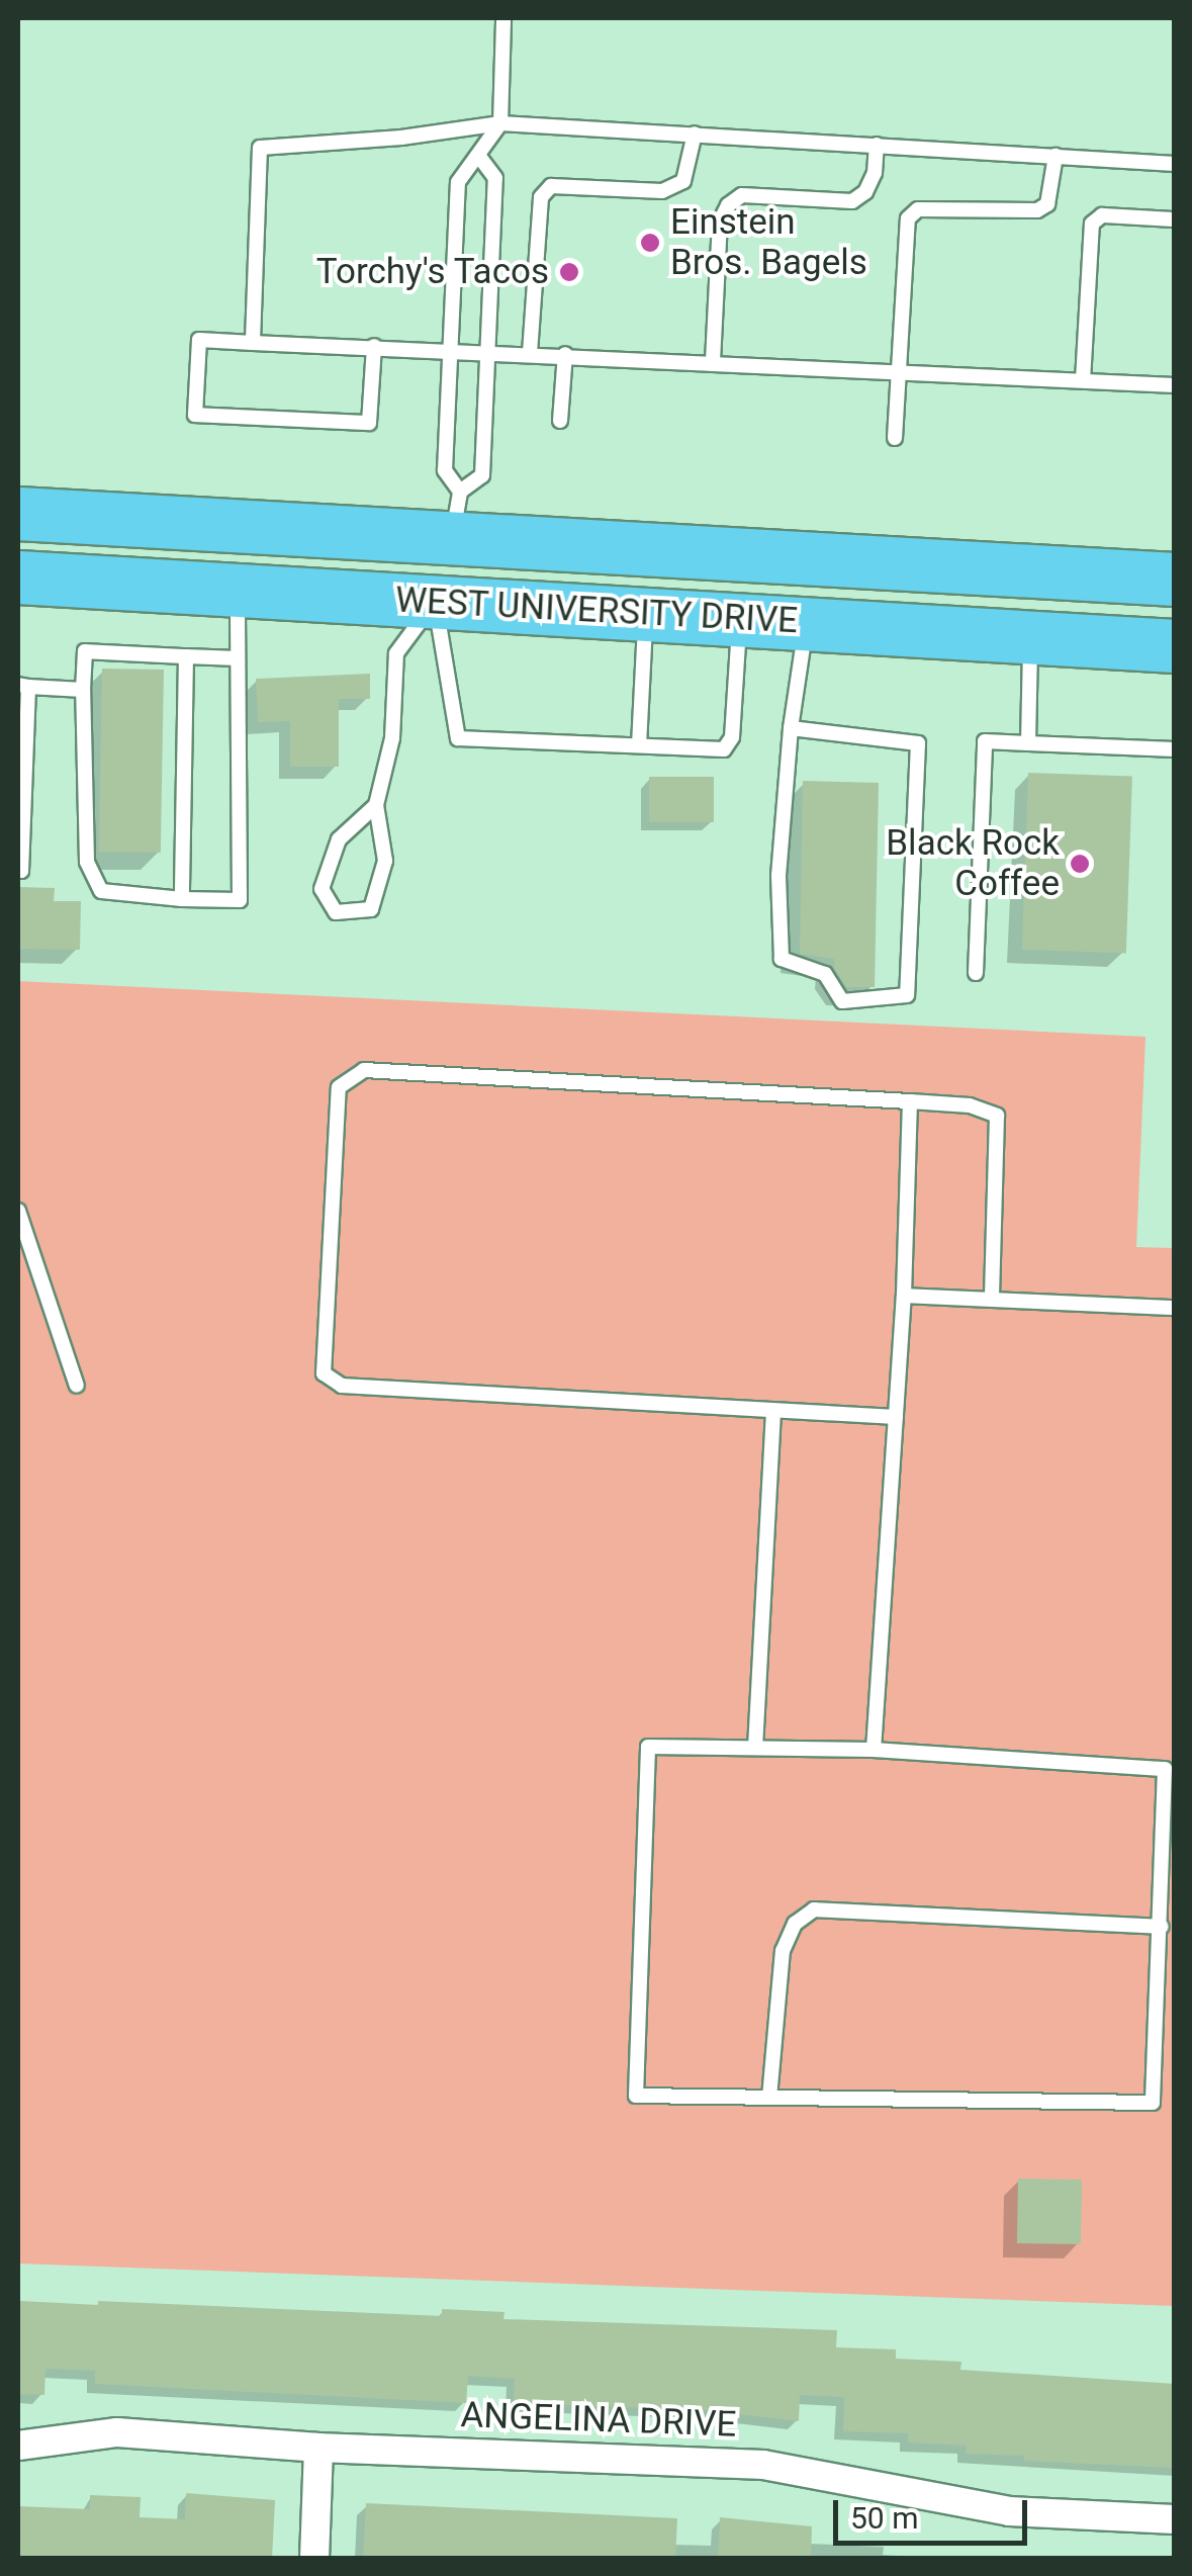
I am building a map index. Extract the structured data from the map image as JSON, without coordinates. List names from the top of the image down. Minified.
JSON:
{"streets":{"highway":["WEST UNIVERSITY DRIVE"],"street":["ANGELINA DRIVE"]},"places":["Einstein Bros. Bagels","Torchy's Tacos","Black Rock Coffee"],"scale_bar":"50 m"}
